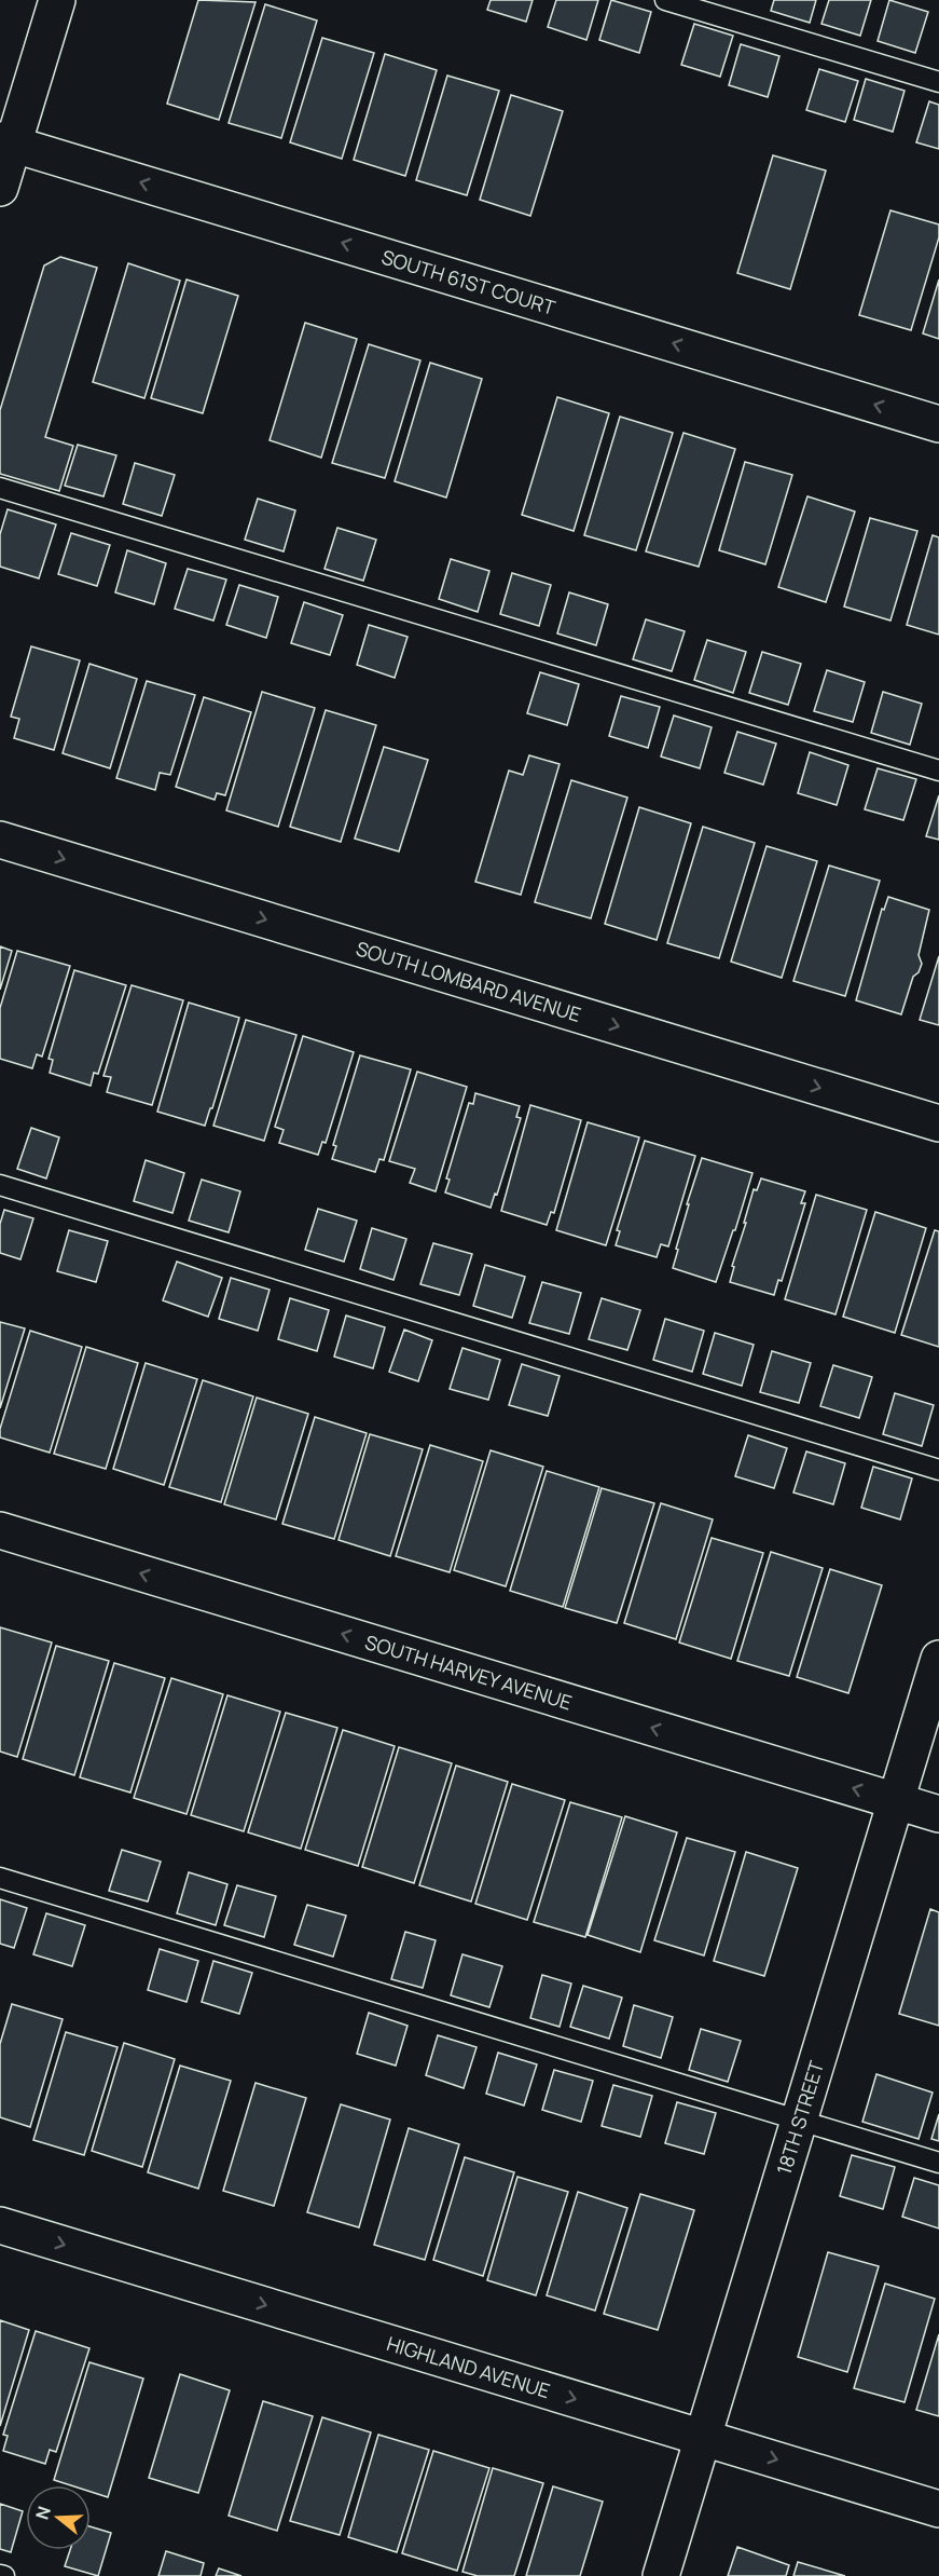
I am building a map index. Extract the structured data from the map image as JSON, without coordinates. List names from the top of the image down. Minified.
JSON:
{"streets":{"street":["SOUTH 61ST COURT","SOUTH LOMBARD AVENUE","SOUTH HARVEY AVENUE","18TH STREET","HIGHLAND AVENUE"]},"crossings":[["SOUTH HARVEY AVENUE","18TH STREET"],["18TH STREET","HIGHLAND AVENUE"]],"one_way":["SOUTH 61ST COURT","SOUTH LOMBARD AVENUE","SOUTH HARVEY AVENUE","HIGHLAND AVENUE"],"north":"left"}
